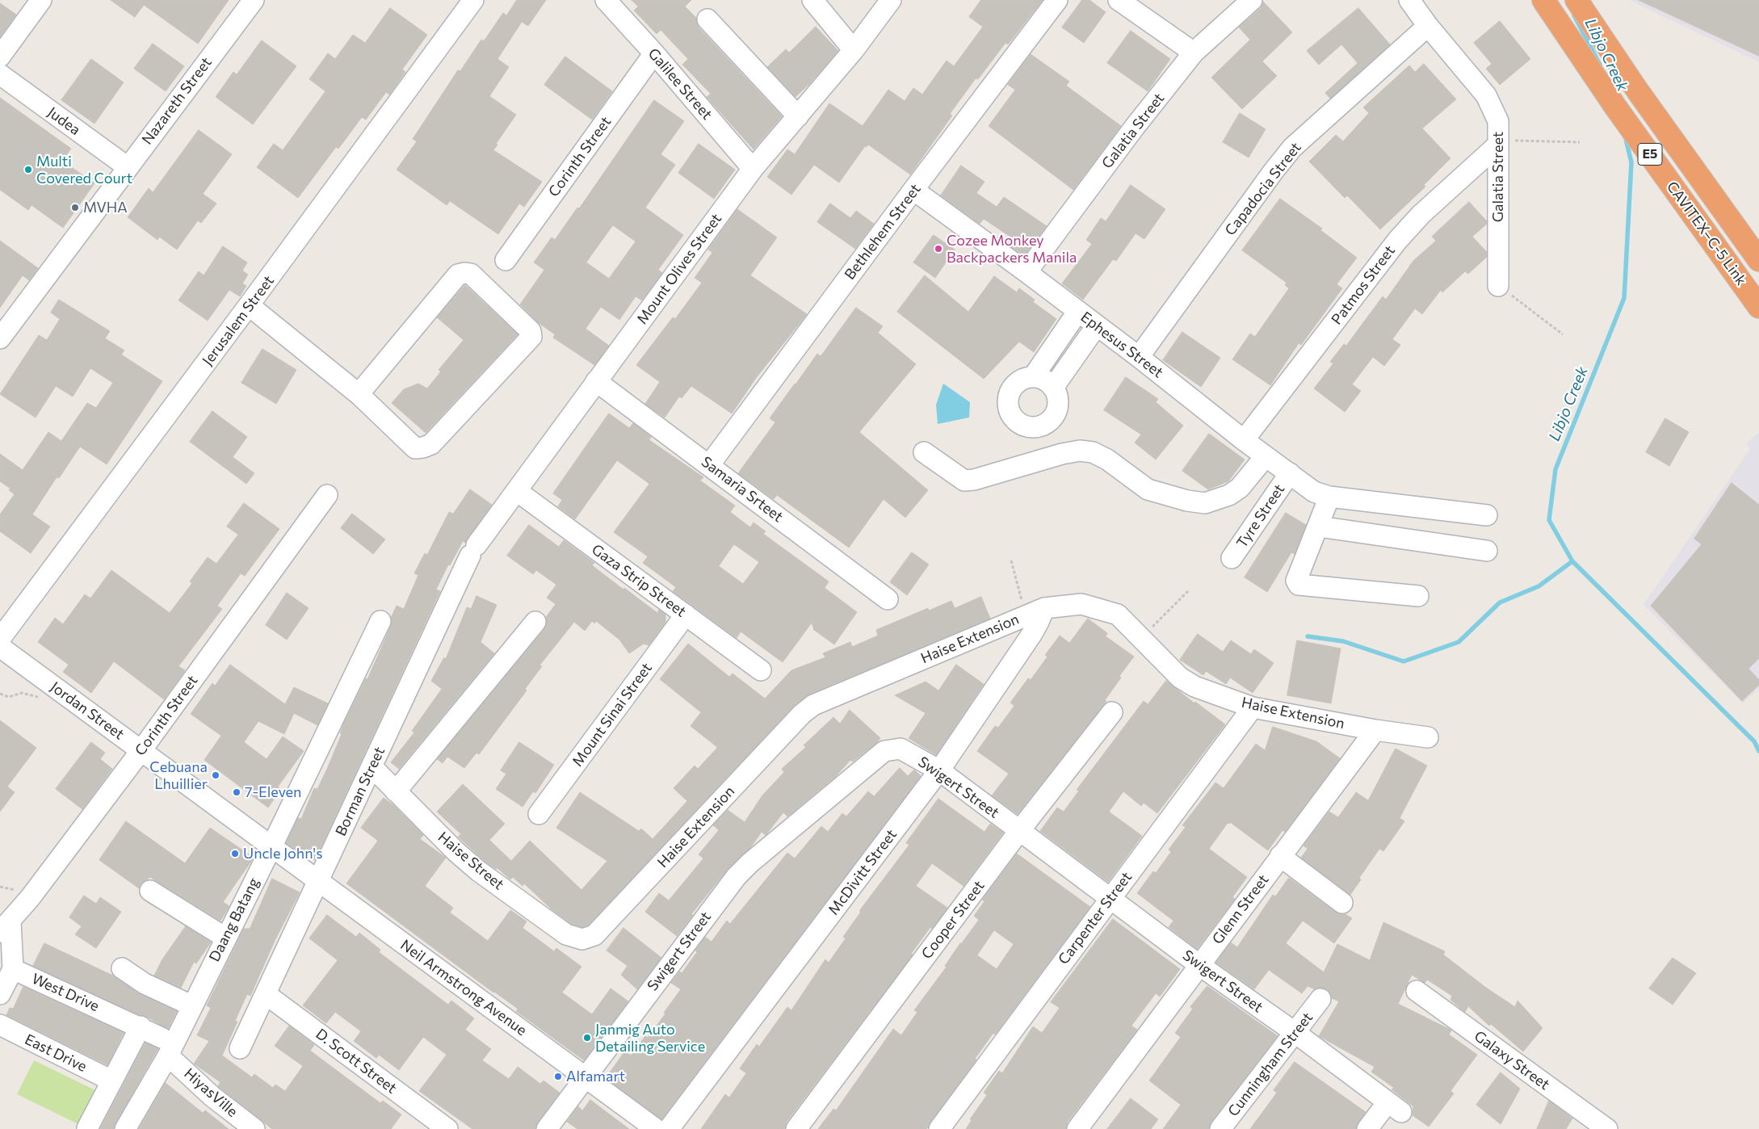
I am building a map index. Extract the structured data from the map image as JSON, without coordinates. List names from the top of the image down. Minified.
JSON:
{"streets":{"highway":["E5","CAVITEX–C-5 Link"],"street":["Galilee Street","Nazareth Street","Judea","Galatia Street","Corinth Street","Capadocia Street","Bethlehem Street","Mount Olives Street","Patmos Street","Jerusalem Street","Ephesus Street","Samaria Srteet","Tyre Street","Gaza Strip Street","Haise Extension","Jordan Street","Mount Sinai Street","Swigert Street","Borman Street","Haise Street","McDivitt Street","Glenn Street","Carpenter Street","Daang Batang","Cooper Street","Neil Armstrong Avenue","West Drive","East Drive","Galaxy Street","D. Scott Street","Cunningham Street","HiyasVille"]},"crossings":[["Galilee Street","Corinth Street"],["Galilee Street","Mount Olives Street"],["Nazareth Street","Judea"],["Galatia Street","Capadocia Street"],["Galatia Street","Patmos Street"],["Galatia Street","Ephesus Street"],["Corinth Street","Jordan Street"],["Capadocia Street","Ephesus Street"],["Bethlehem Street","Ephesus Street"],["Bethlehem Street","Samaria Srteet"],["Mount Olives Street","Samaria Srteet"],["Mount Olives Street","Gaza Strip Street"],["Mount Olives Street","Borman Street"],["Patmos Street","Ephesus Street"],["Ephesus Street","Tyre Street"],["Gaza Strip Street","Mount Sinai Street"],["Haise Extension","Haise Street"],["Haise Extension","McDivitt Street"],["Haise Extension","Glenn Street"],["Haise Extension","Carpenter Street"],["Jordan Street","Daang Batang"],["Jordan Street","Neil Armstrong Avenue"],["Swigert Street","McDivitt Street"],["Swigert Street","Glenn Street"],["Swigert Street","Carpenter Street"],["Swigert Street","Cooper Street"],["Swigert Street","Neil Armstrong Avenue"],["Swigert Street","Cunningham Street"],["Borman Street","Haise Street"],["Borman Street","Neil Armstrong Avenue"],["Borman Street","D. Scott Street"],["Daang Batang","Neil Armstrong Avenue"],["Daang Batang","West Drive"],["Daang Batang","HiyasVille"],["West Drive","HiyasVille"]],"water":["Libjo Creek"],"places":["Multi Covered Court","MVHA","Cozee Monkey Backpackers Manila","Cebuana Lhuillier","7-Eleven","Uncle John's","Janmig Auto Detailing Service","Alfamart"]}
